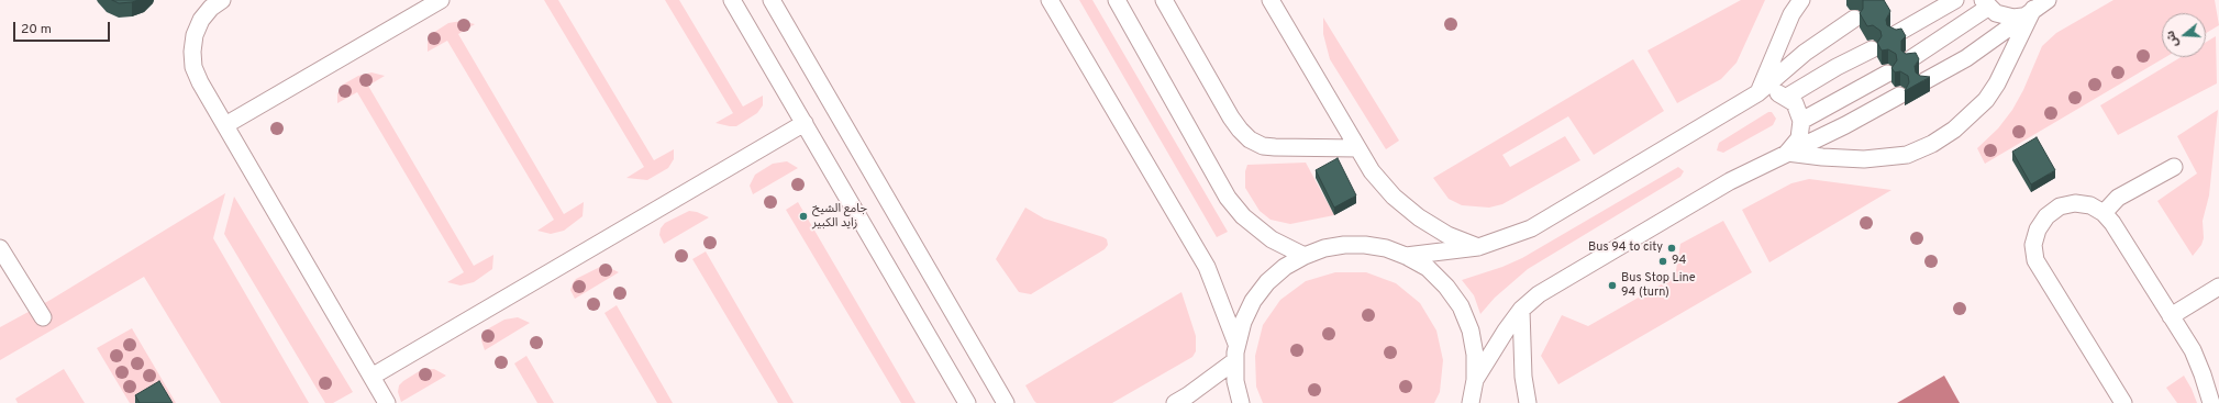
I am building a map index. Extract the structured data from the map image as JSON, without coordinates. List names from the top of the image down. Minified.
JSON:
{"places":["جامع الشيخ زايد الكبير","Bus 94 to city","94","Bus Stop Line 94 (turn)"],"scale_bar":"20 m","north":"left"}
